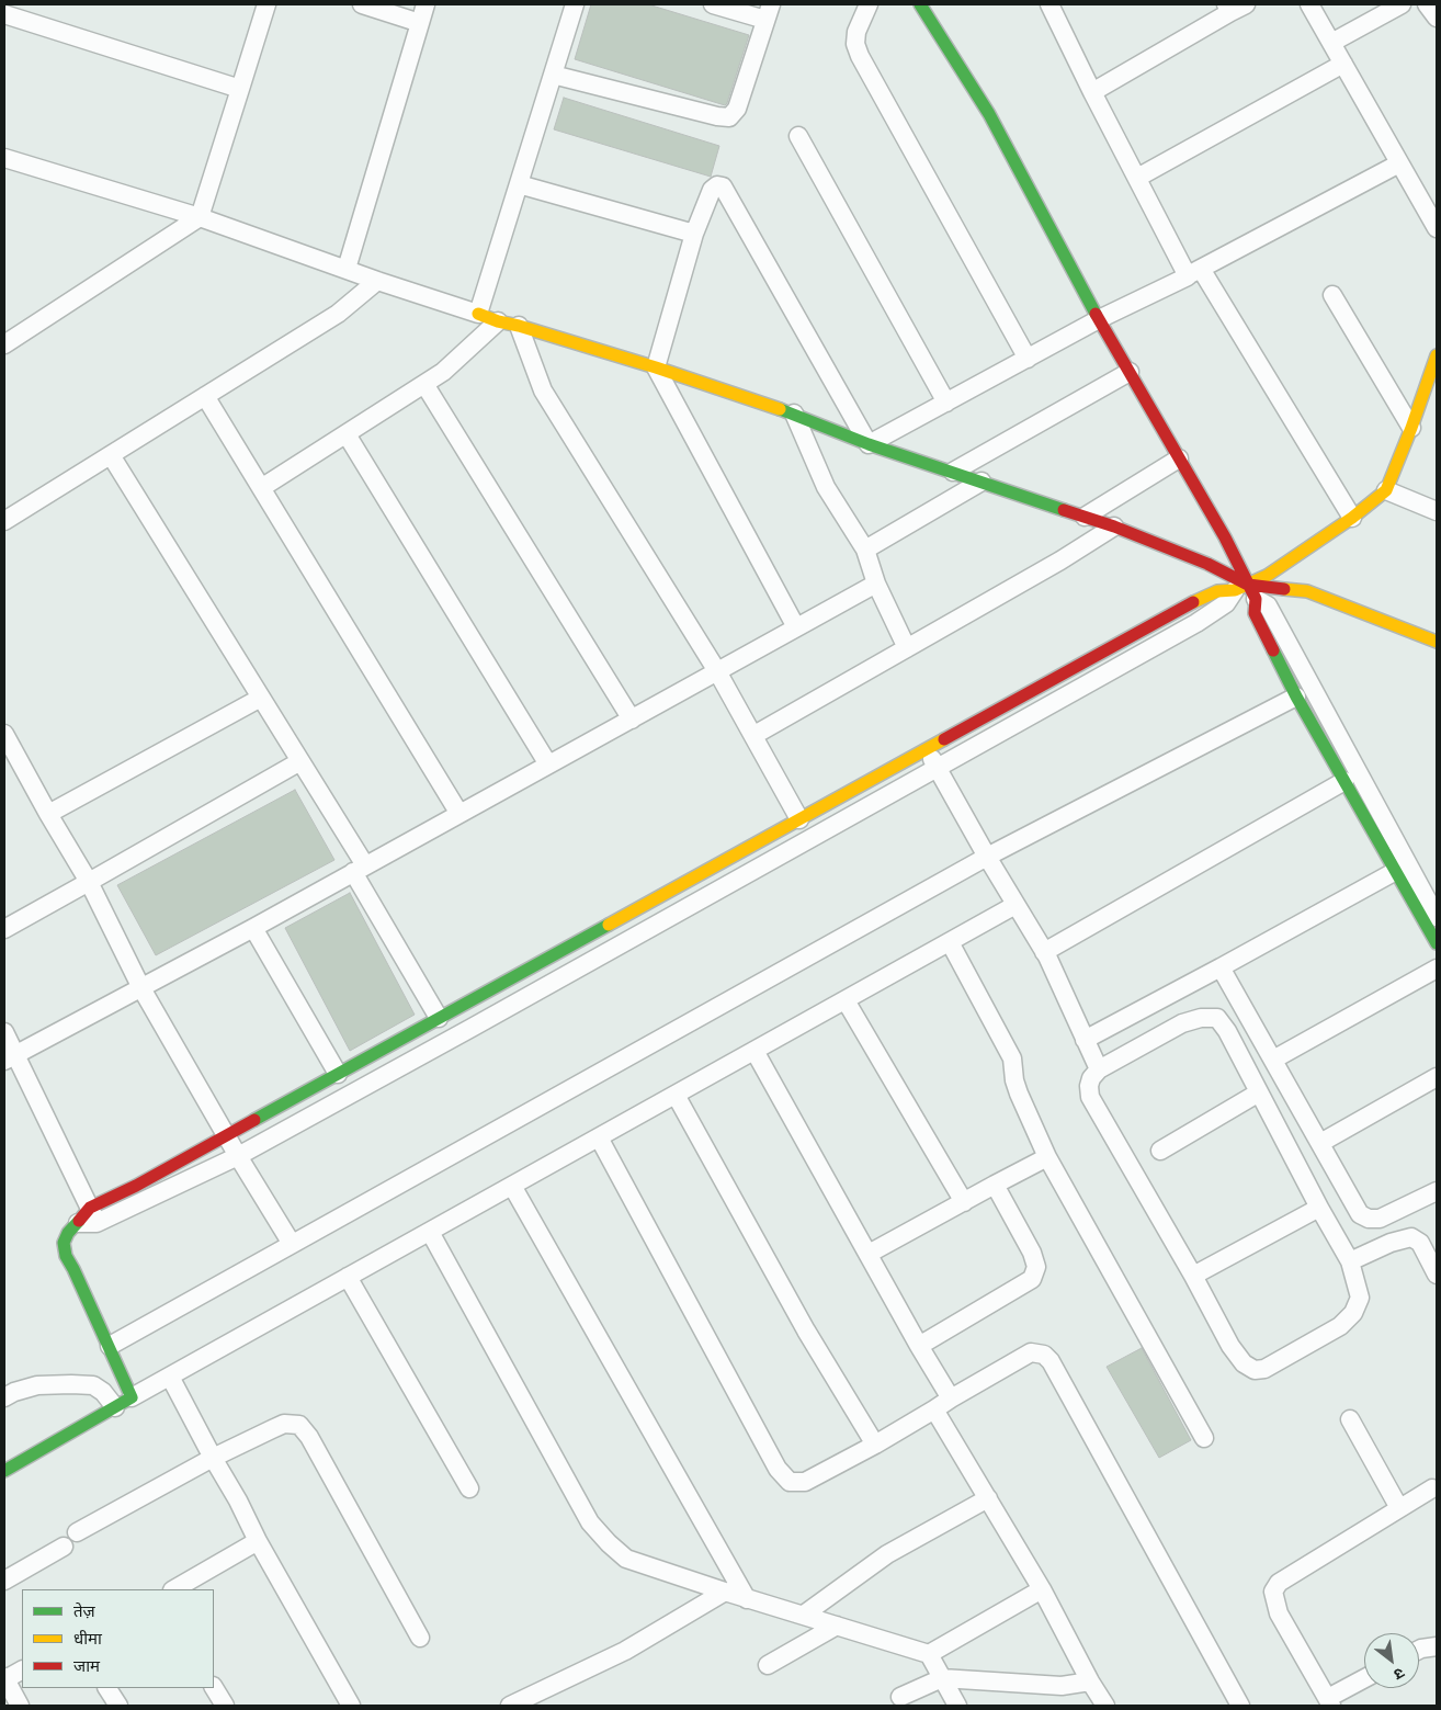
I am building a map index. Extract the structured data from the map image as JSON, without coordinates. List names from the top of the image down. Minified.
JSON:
{"legend":["तेज़","धीमा","जाम"],"north":"bottom right"}
